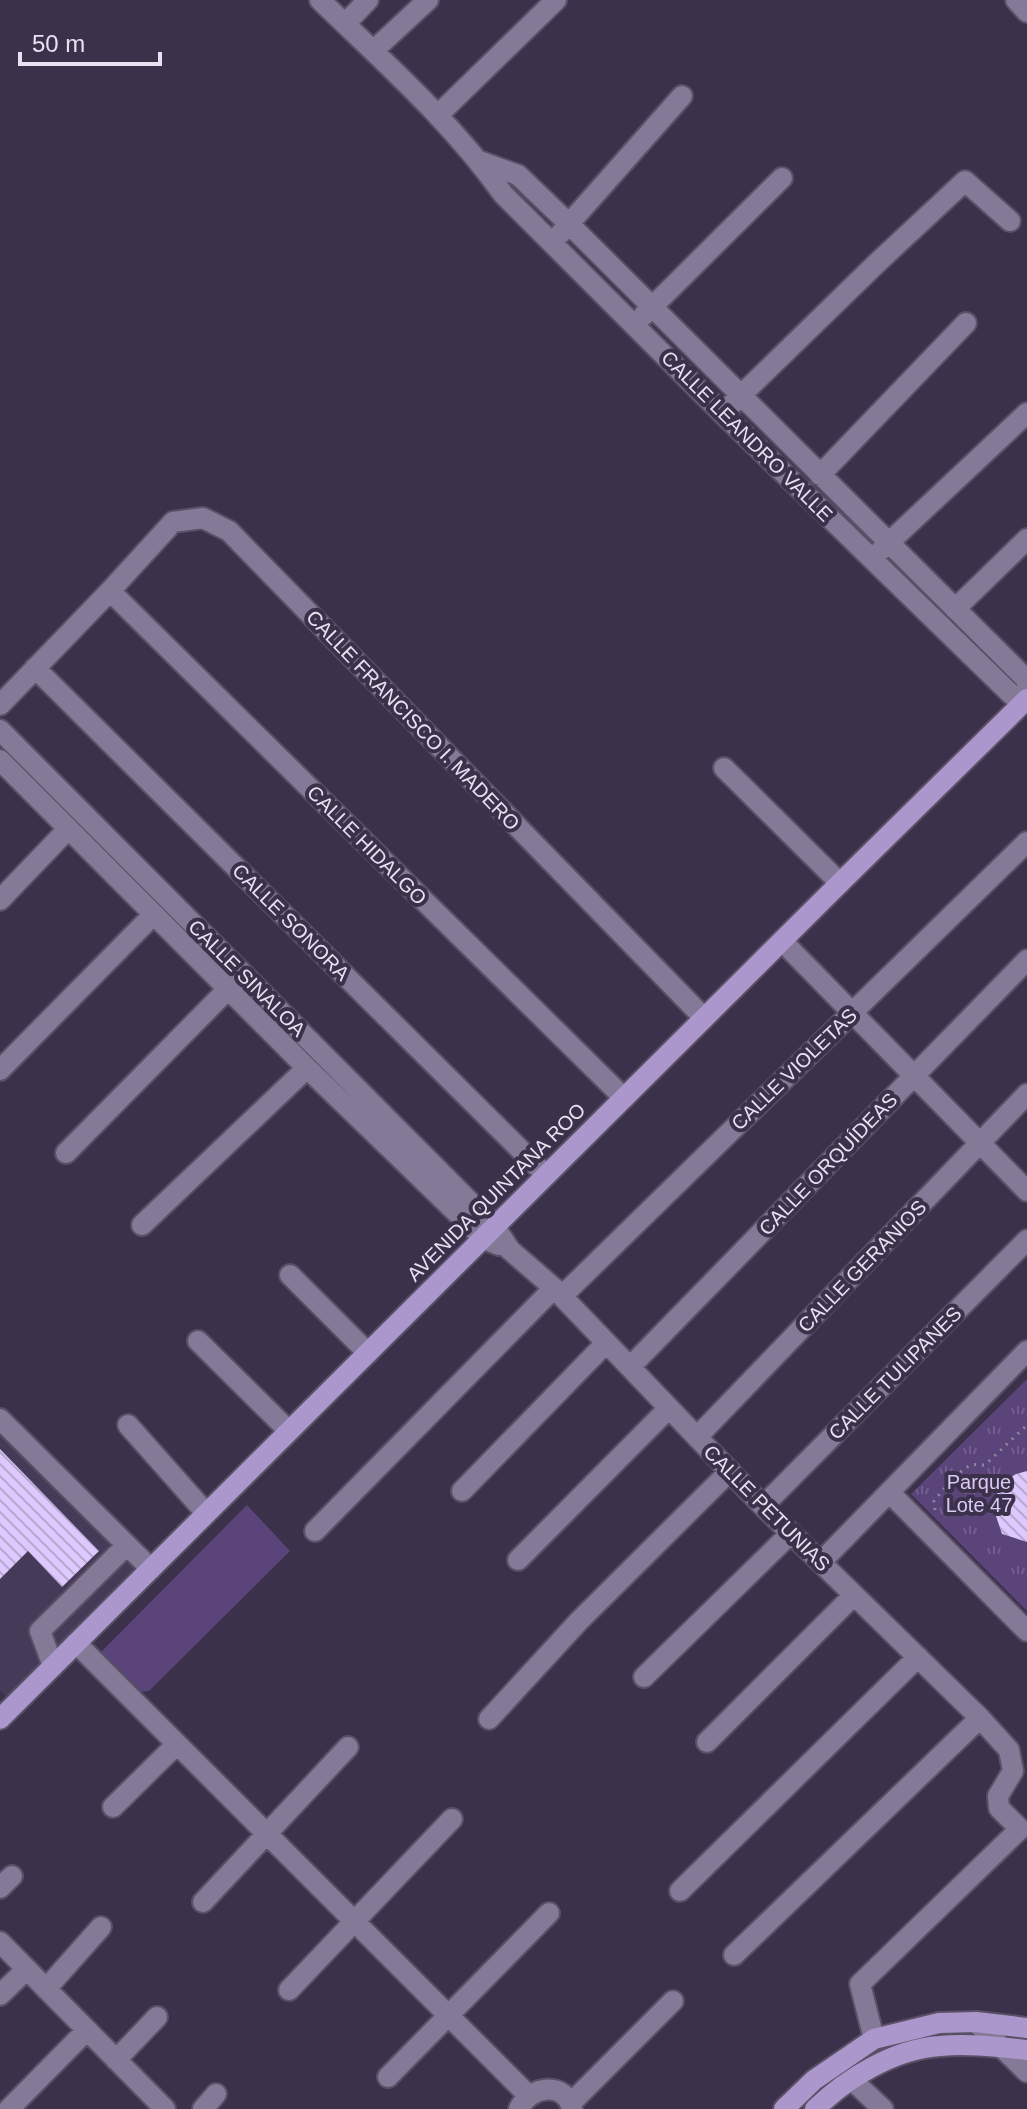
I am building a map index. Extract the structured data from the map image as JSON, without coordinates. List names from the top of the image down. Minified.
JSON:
{"streets":{"main road":["AVENIDA QUINTANA ROO"],"street":["CALLE LEANDRO VALLE","CALLE FRANCISCO I. MADERO","CALLE HIDALGO","CALLE SONORA","CALLE SINALOA","CALLE VIOLETAS","CALLE ORQUÍDEAS","CALLE GERANIOS","CALLE TULIPANES","CALLE PETUNIAS"]},"crossings":[["CALLE LEANDRO VALLE","AVENIDA QUINTANA ROO"],["CALLE FRANCISCO I. MADERO","CALLE HIDALGO"],["CALLE FRANCISCO I. MADERO","CALLE SONORA"],["CALLE FRANCISCO I. MADERO","AVENIDA QUINTANA ROO"],["CALLE HIDALGO","AVENIDA QUINTANA ROO"],["CALLE SONORA","AVENIDA QUINTANA ROO"],["CALLE SINALOA","AVENIDA QUINTANA ROO"],["CALLE SINALOA","CALLE PETUNIAS"],["CALLE VIOLETAS","CALLE PETUNIAS"],["CALLE ORQUÍDEAS","CALLE PETUNIAS"],["AVENIDA QUINTANA ROO","CALLE PETUNIAS"],["CALLE GERANIOS","CALLE PETUNIAS"],["CALLE TULIPANES","CALLE PETUNIAS"]],"parks":["Parque Lote 47"],"scale_bar":"50 m"}
